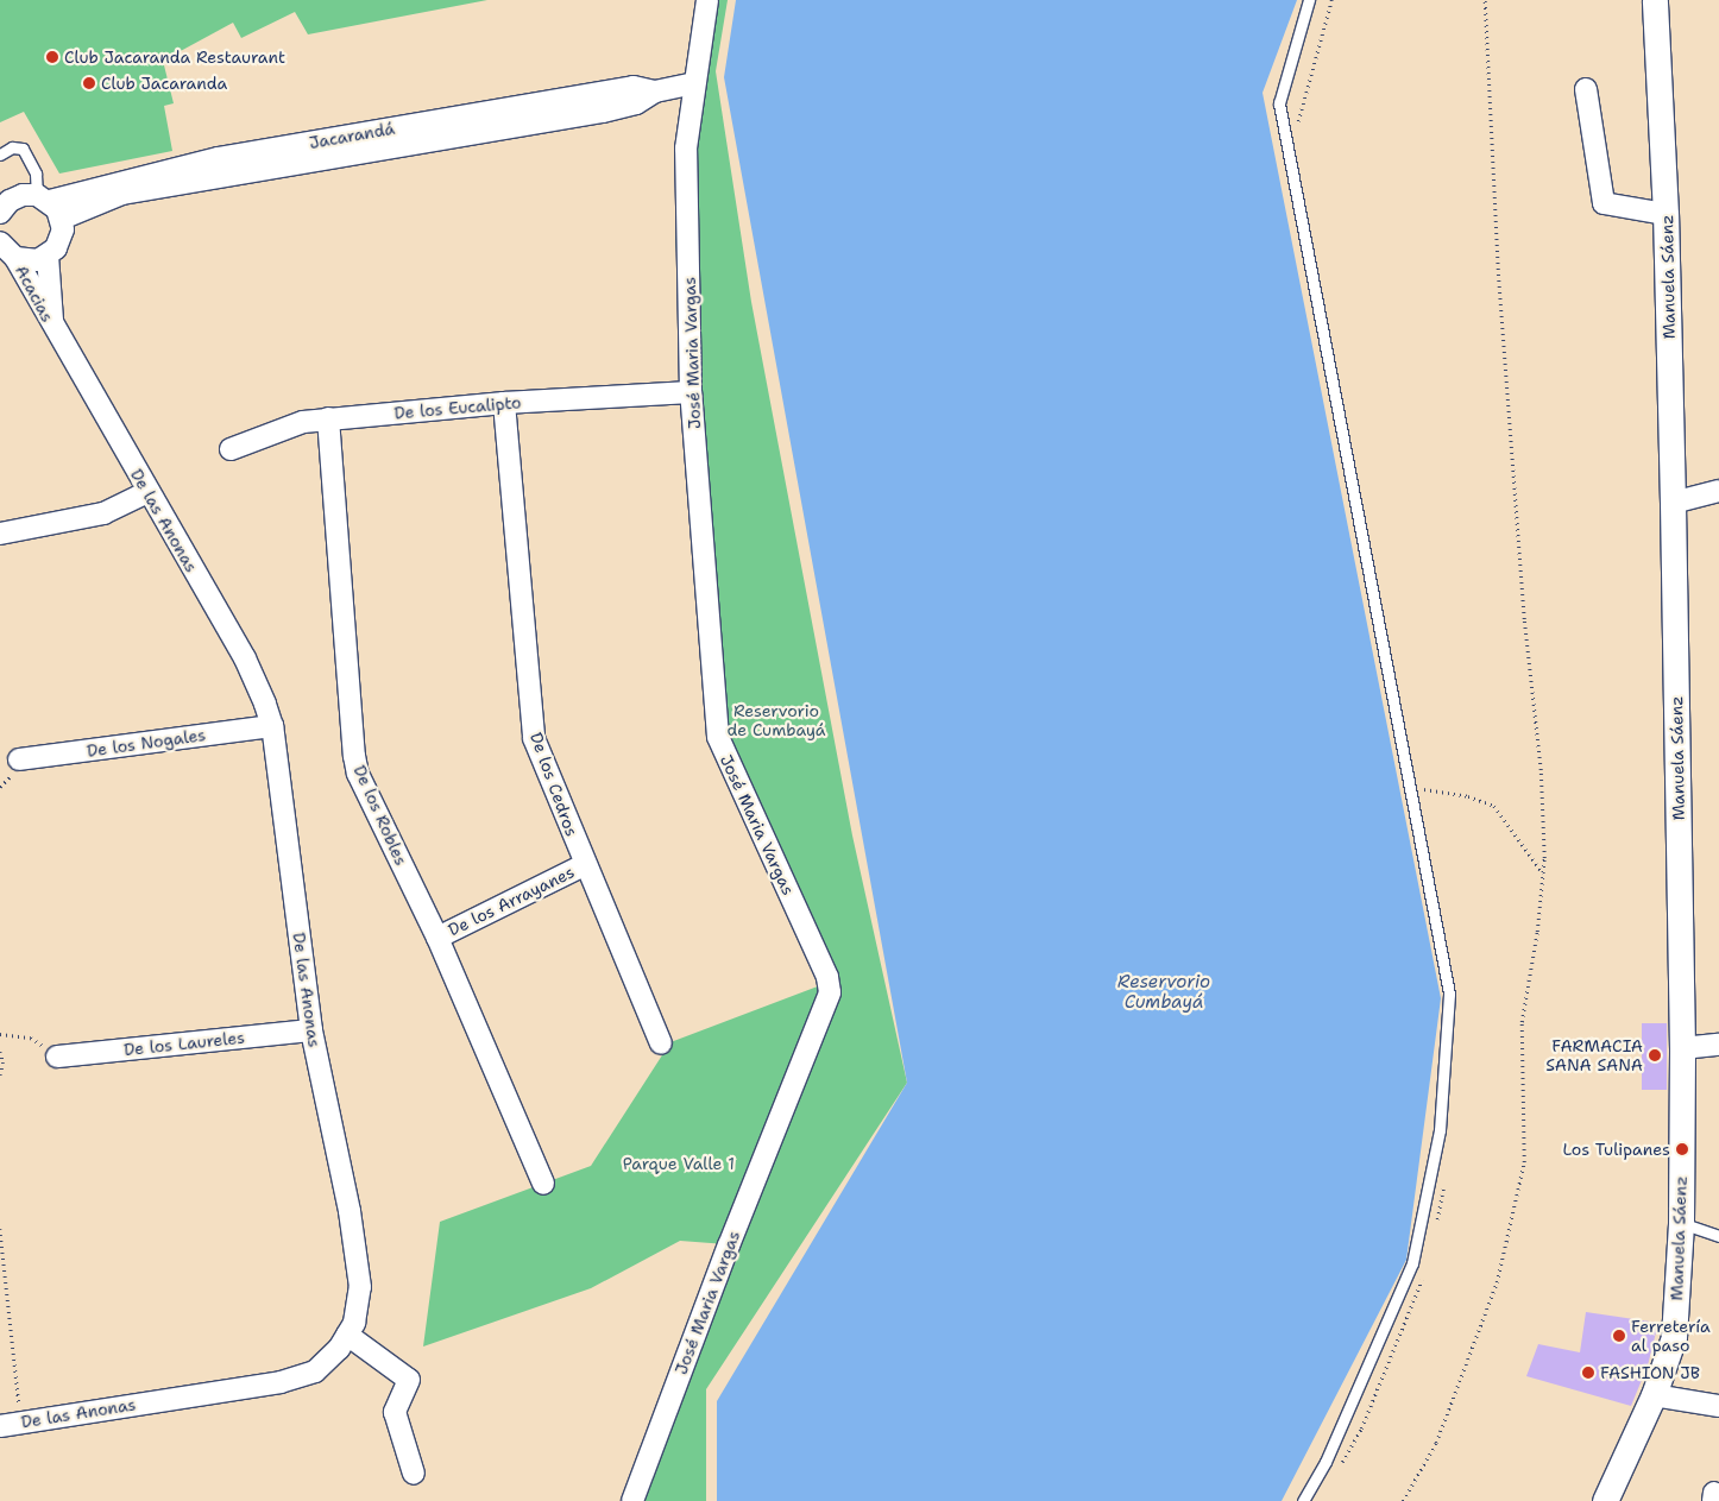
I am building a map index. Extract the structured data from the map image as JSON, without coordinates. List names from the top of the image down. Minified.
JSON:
{"streets":{"street":["Jacarandá","Manuela Sáenz","Acacias","José Maria Vargas","De los Eucalipto","De las Anonas","De los Nogales","De los Cedros","De los Robles","De los Arrayanes","De los Laureles"]},"crossings":[["Jacarandá","José Maria Vargas"],["Acacias","De las Anonas"],["José Maria Vargas","De los Eucalipto"],["De los Eucalipto","De los Cedros"],["De los Eucalipto","De los Robles"],["De las Anonas","De los Nogales"],["De las Anonas","De los Laureles"],["De los Cedros","De los Arrayanes"],["De los Robles","De los Arrayanes"]],"water":["Reservorio Cumbayá"],"parks":["Reservorio de Cumbayá","Parque Valle 1"],"places":["Club Jacaranda Restaurant","Club Jacaranda","FARMACIA SANA SANA","Los Tulipanes","Ferretería al paso","FASHION JB"]}
